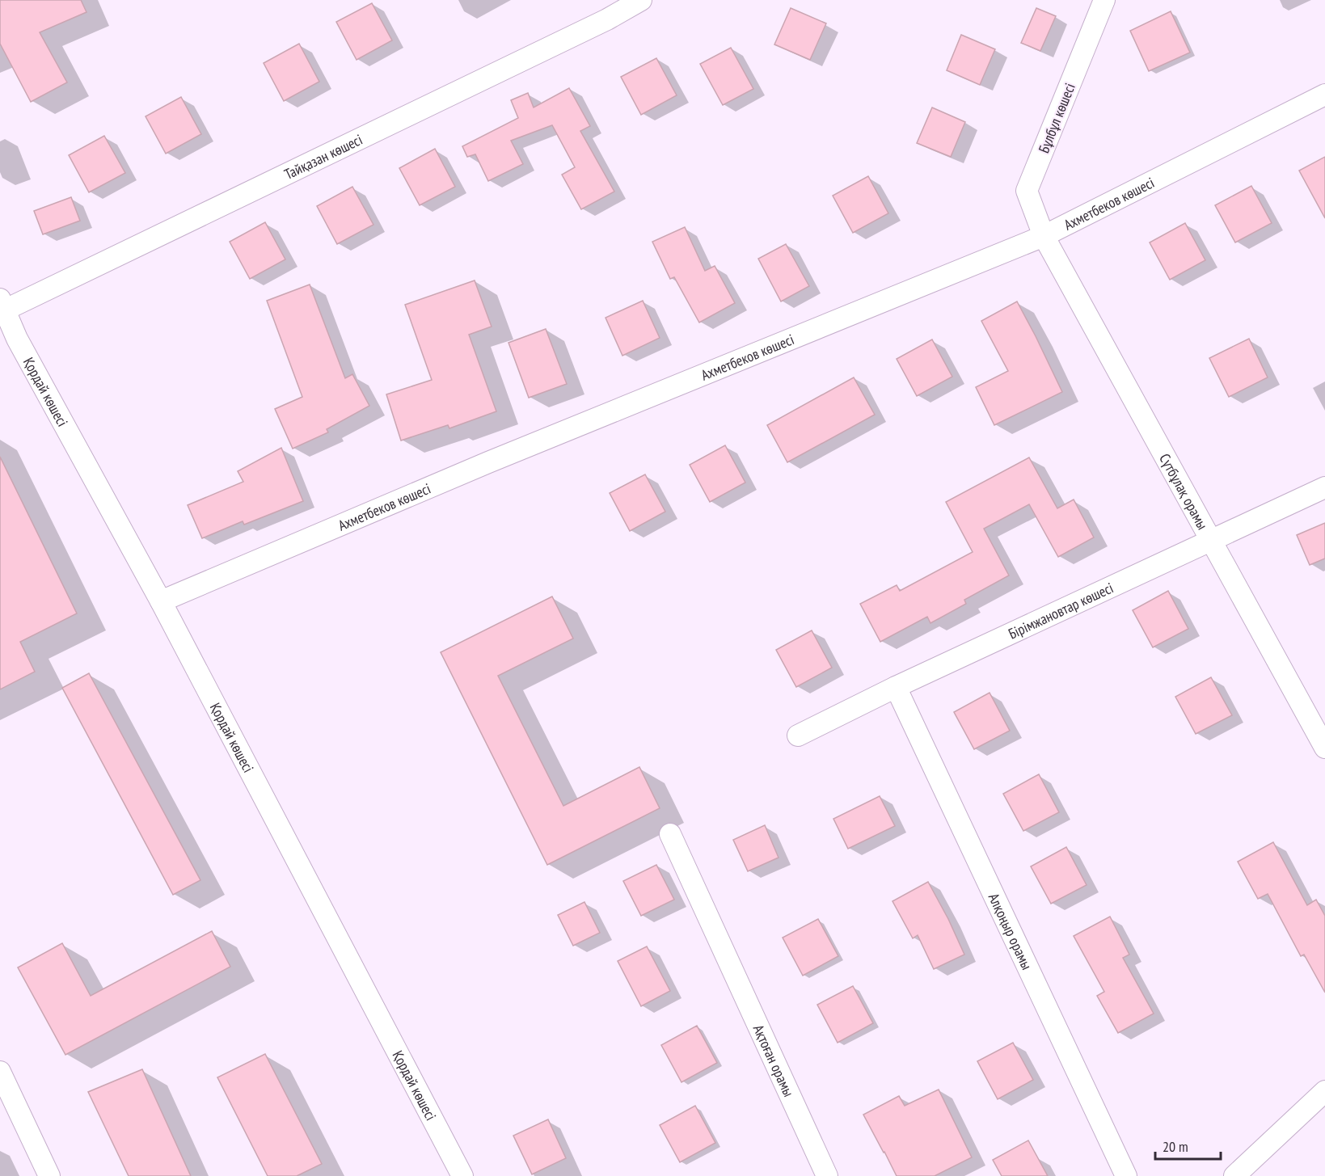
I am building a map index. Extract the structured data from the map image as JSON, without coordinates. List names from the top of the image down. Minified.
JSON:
{"streets":{"street":["Бұлбұл көшесі","Тайқазан көшесі","Ахметбеков көшесі","Қордай көшесі","Cүтбұлақ орамы","Бірімжановтар көшесі","Алқоңыр орамы","Ақтоған орамы"]},"crossings":[["Бұлбұл көшесі","Ахметбеков көшесі"],["Бұлбұл көшесі","Cүтбұлақ орамы"],["Тайқазан көшесі","Қордай көшесі"],["Ахметбеков көшесі","Қордай көшесі"],["Ахметбеков көшесі","Cүтбұлақ орамы"],["Cүтбұлақ орамы","Бірімжановтар көшесі"],["Бірімжановтар көшесі","Алқоңыр орамы"]],"scale_bar":"20 m"}
